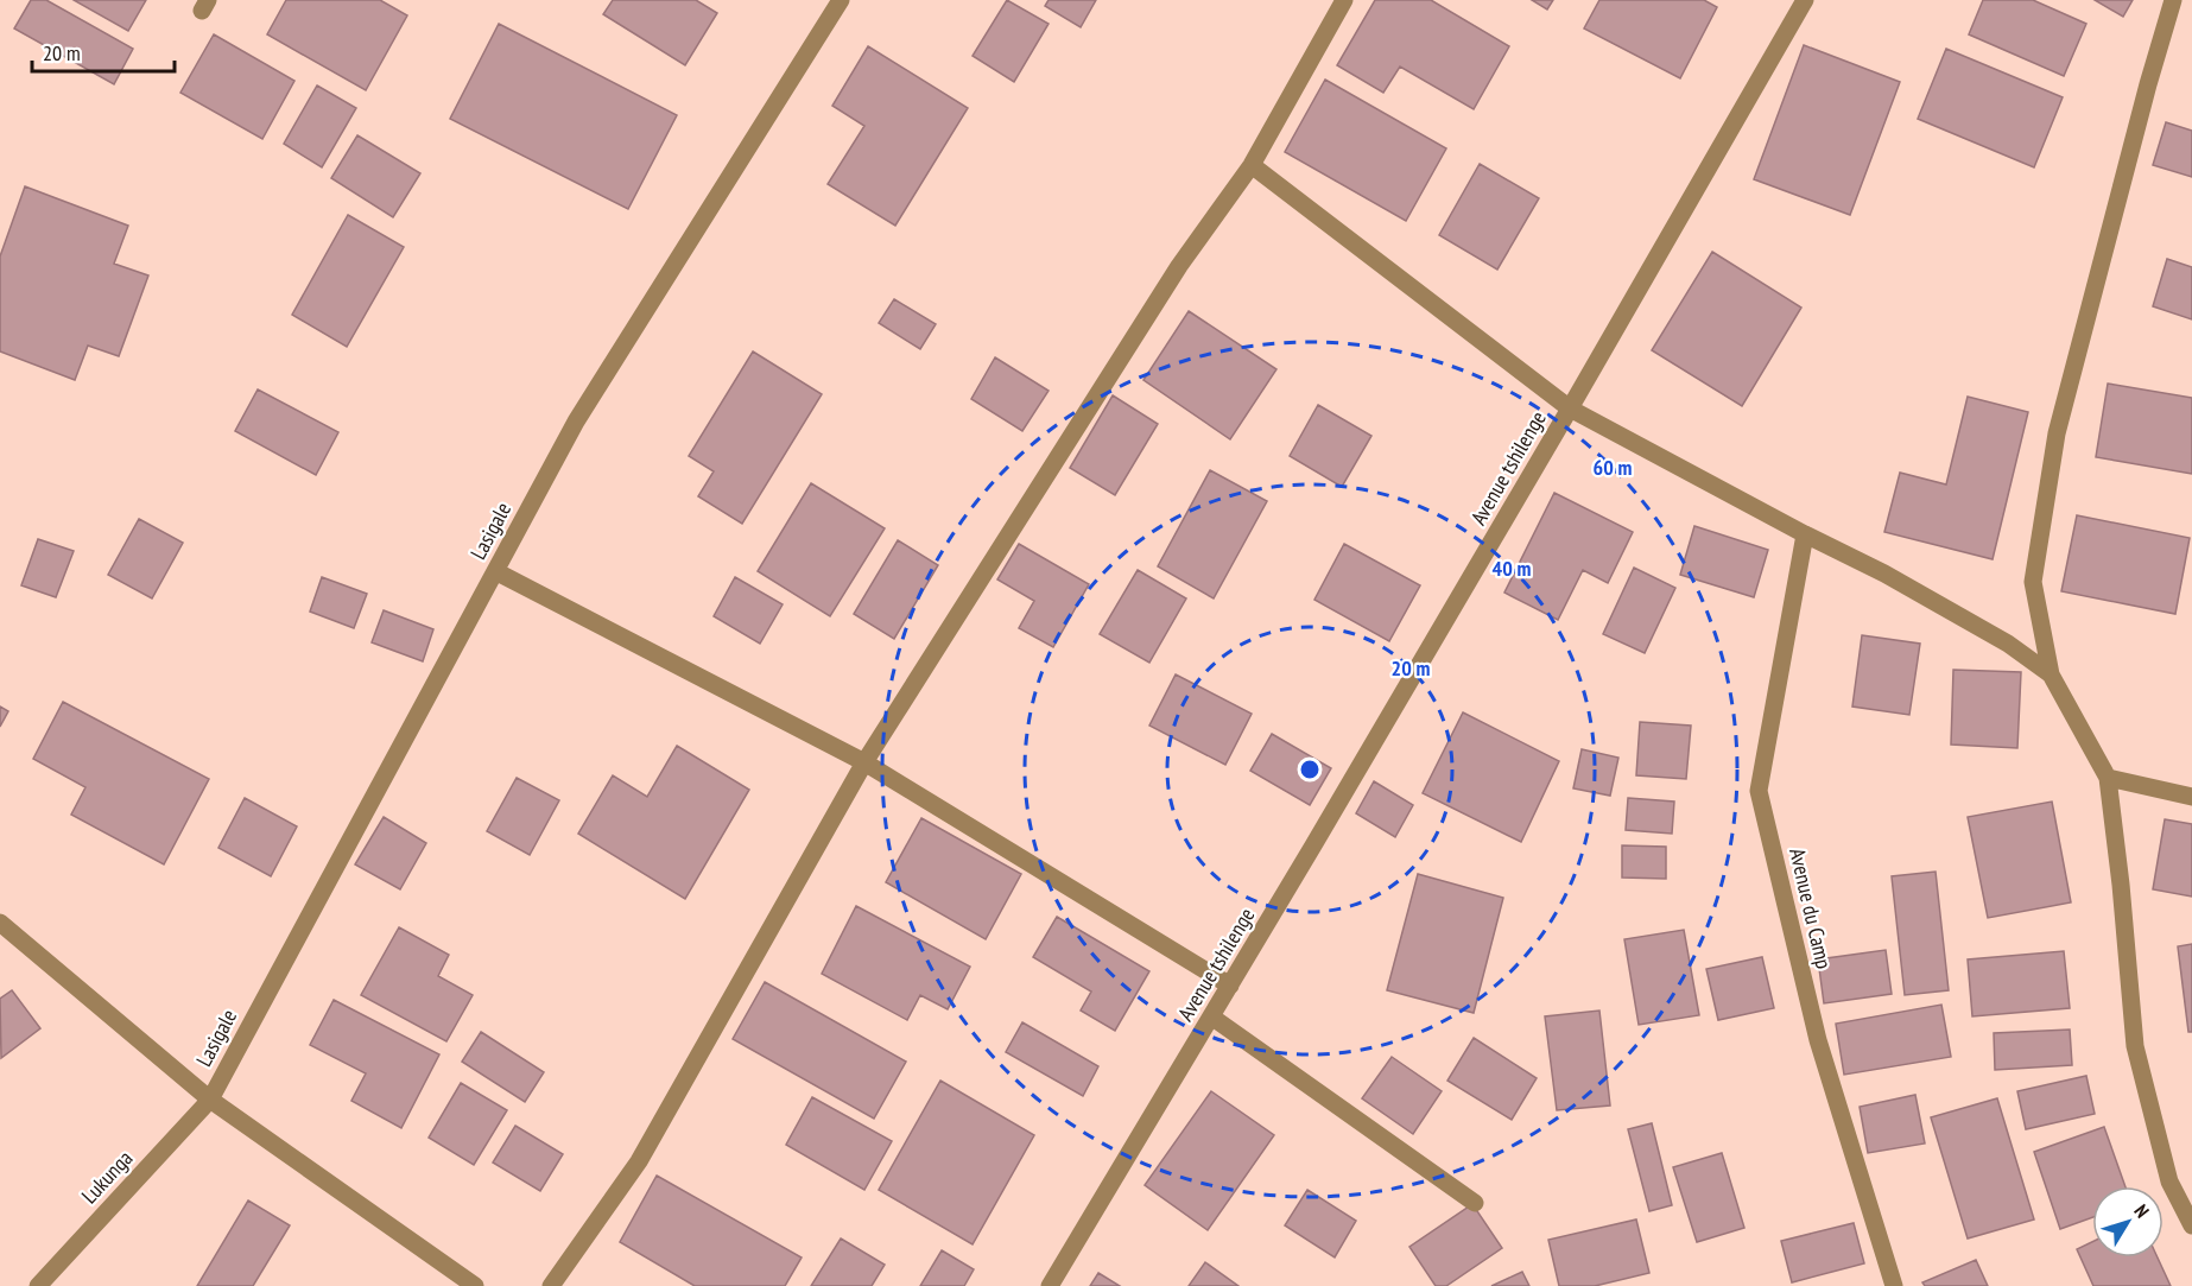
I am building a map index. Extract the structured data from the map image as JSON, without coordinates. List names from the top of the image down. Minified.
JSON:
{"streets":{"street":["Avenue tshilenge","Lasigale","Avenue du Camp","Lukunga"]},"crossings":[["Lasigale","Lukunga"]],"scale_bar":"20 m","north":"top right","rings":["60 m","40 m","20 m"]}
